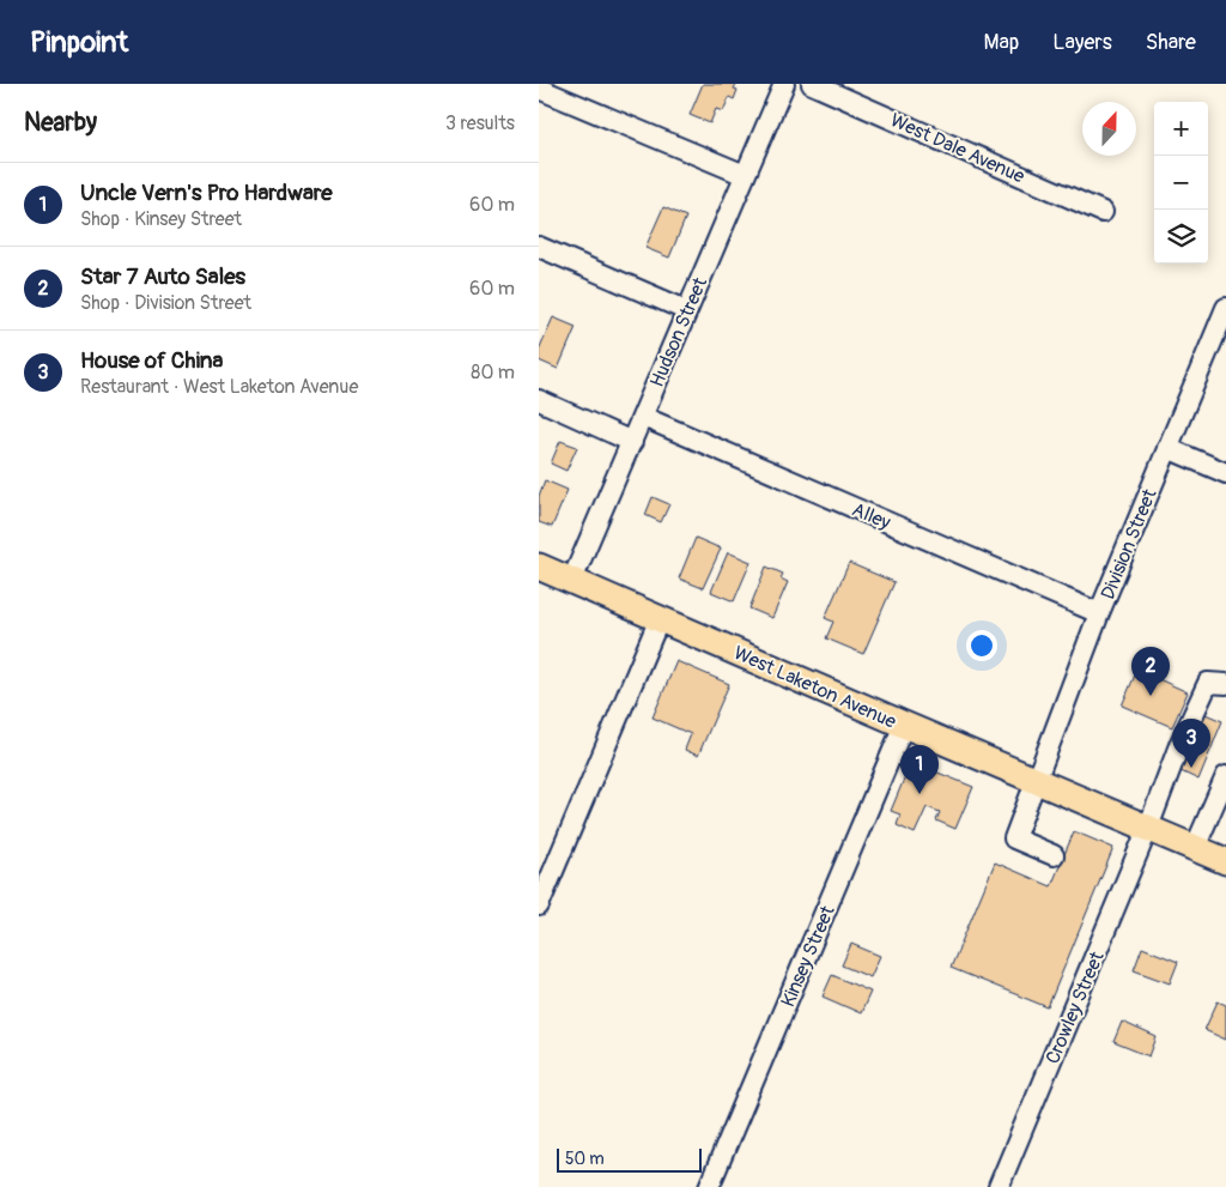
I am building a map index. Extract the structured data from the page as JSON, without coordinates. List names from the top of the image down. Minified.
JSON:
{"streets":{"main road":["West Laketon Avenue"],"street":["West Dale Avenue","Hudson Street","Alley","Division Street","Kinsey Street","Crowley Street"]},"crossings":[["Hudson Street","Alley"],["Hudson Street","West Laketon Avenue"],["Alley","Division Street"],["Division Street","West Laketon Avenue"],["West Laketon Avenue","Kinsey Street"],["West Laketon Avenue","Crowley Street"]],"scale_bar":"50 m","north":"top","page":{"header":"Pinpoint","nav":["Map","Layers","Share"],"heading":["Nearby","3 results"],"map_buttons":["+","−"],"list":[{"mark":"1","name":"Uncle Vern's Pro Hardware","note":"Shop · Kinsey Street","value":"60 m"},{"mark":"2","name":"Star 7 Auto Sales","note":"Shop · Division Street","value":"60 m"},{"mark":"3","name":"House of China","note":"Restaurant · West Laketon Avenue","value":"80 m"}],"pins":["2","3","1"],"scale":"50 m"}}
